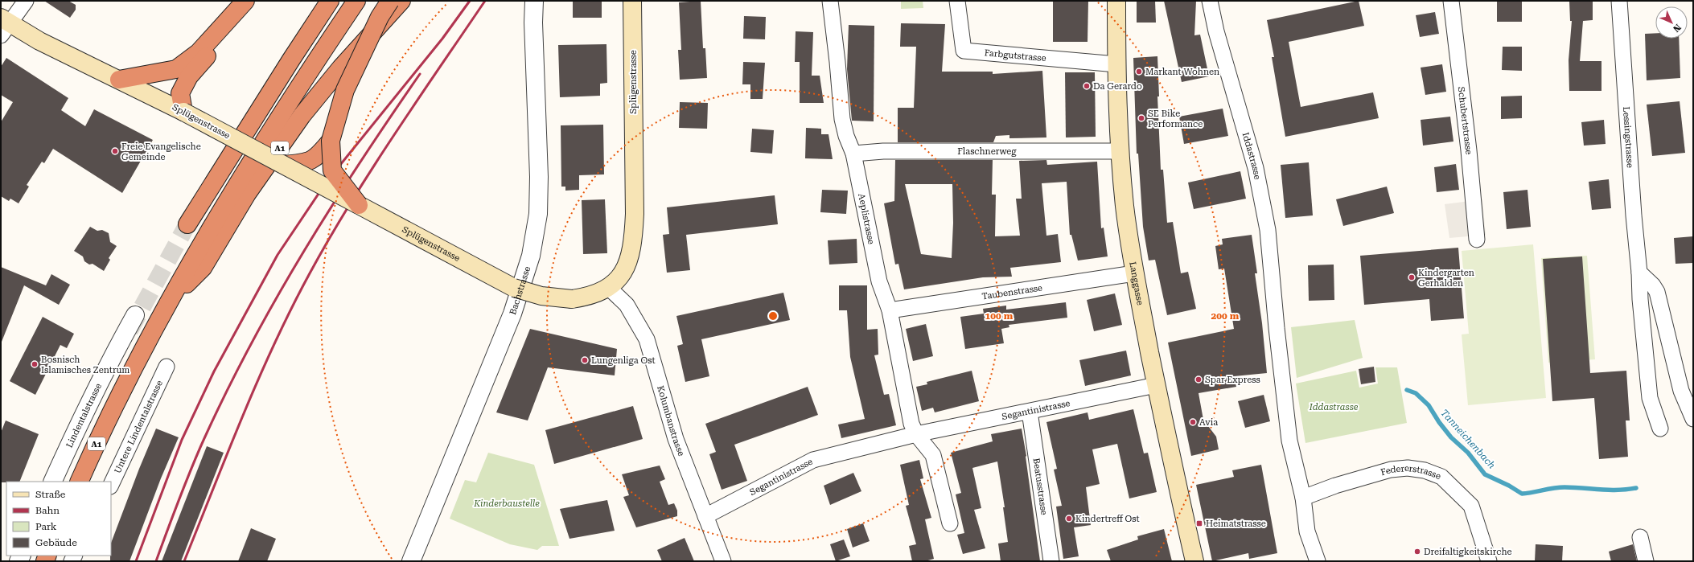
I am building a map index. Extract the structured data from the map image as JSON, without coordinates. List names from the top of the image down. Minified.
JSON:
{"streets":{"highway":["A1"],"main road":["Splügenstrasse","Langgasse"],"street":["Farbgutstrasse","Schubertstrasse","Lessingstrasse","Flaschnerweg","Iddastrasse","Aeplistrasse","Bachstrasse","Taubenstrasse","Segantinistrasse","Lindentalstrasse","Kolumbanstrasse","Untere Lindentalstrasse","Federerstrasse","Beatusstrasse"]},"crossings":[["Farbgutstrasse","Langgasse"],["Splügenstrasse","Kolumbanstrasse"],["Flaschnerweg","Aeplistrasse"],["Flaschnerweg","Langgasse"],["Iddastrasse","Federerstrasse"],["Aeplistrasse","Taubenstrasse"],["Aeplistrasse","Segantinistrasse"],["Langgasse","Taubenstrasse"],["Langgasse","Segantinistrasse"],["Segantinistrasse","Kolumbanstrasse"],["Segantinistrasse","Beatusstrasse"]],"water":["Tanneichenbach"],"parks":["Iddastrasse","Kinderbaustelle"],"places":{"other":["Markant Wohnen","Da Gerardo","SE Bike Performance","Freie Evangelische Gemeinde","Kindergarten Gerhalden","Lungenliga Ost","Bosnisch Islamisches Zentrum","Spar Express","Avia","Kindertreff Ost","Dreifaltigkeitskirche"],"transit":["Heimatstrasse"]},"legend":["Straße","Bahn","Park","Gebäude"],"north":"bottom right","rings":["100 m","200 m"]}
